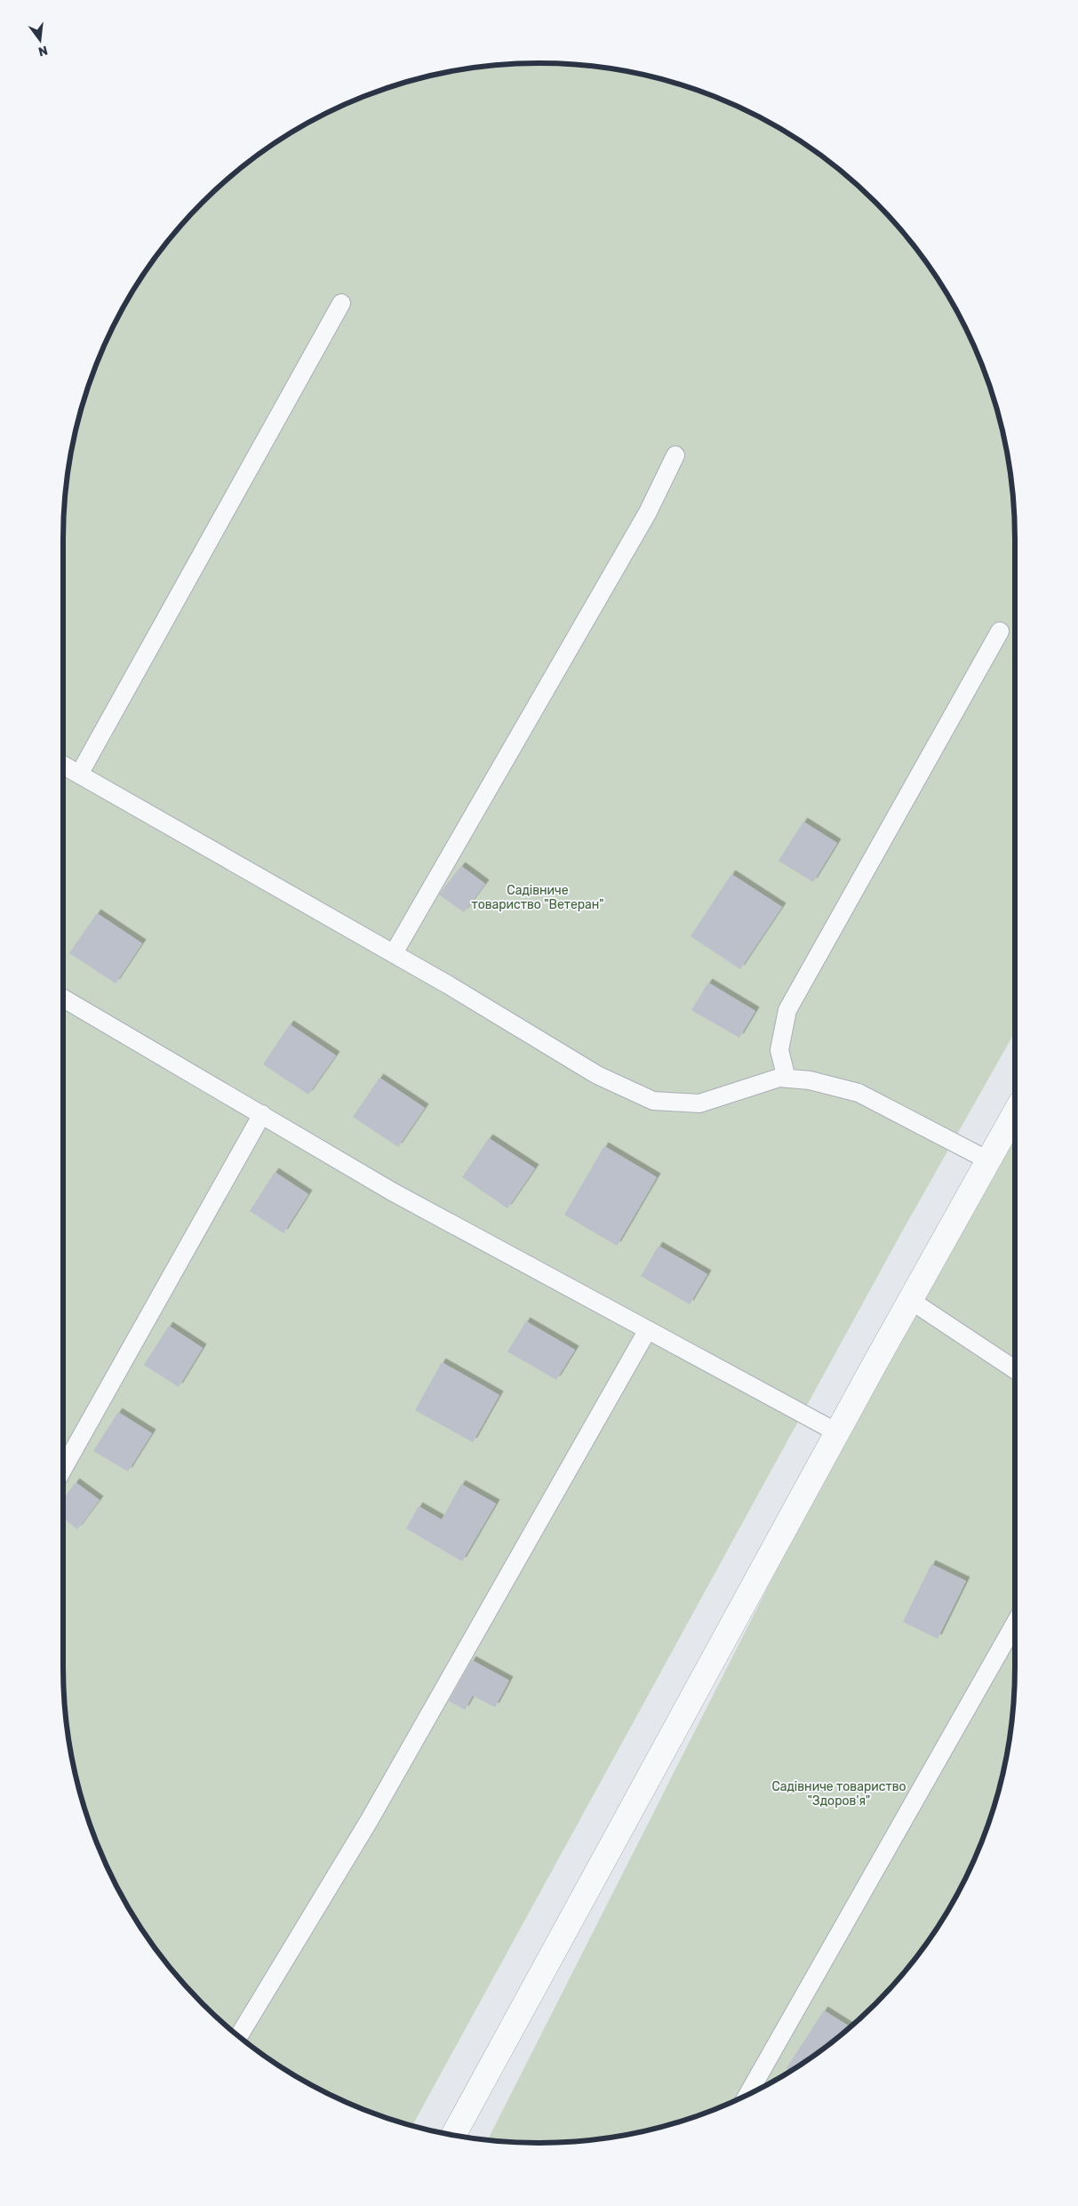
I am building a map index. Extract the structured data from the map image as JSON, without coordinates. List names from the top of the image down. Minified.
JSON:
{"parks":["Садівниче товариство \"Ветеран\"","Садівниче товариство \"Здоров'я\""],"north":"bottom"}
